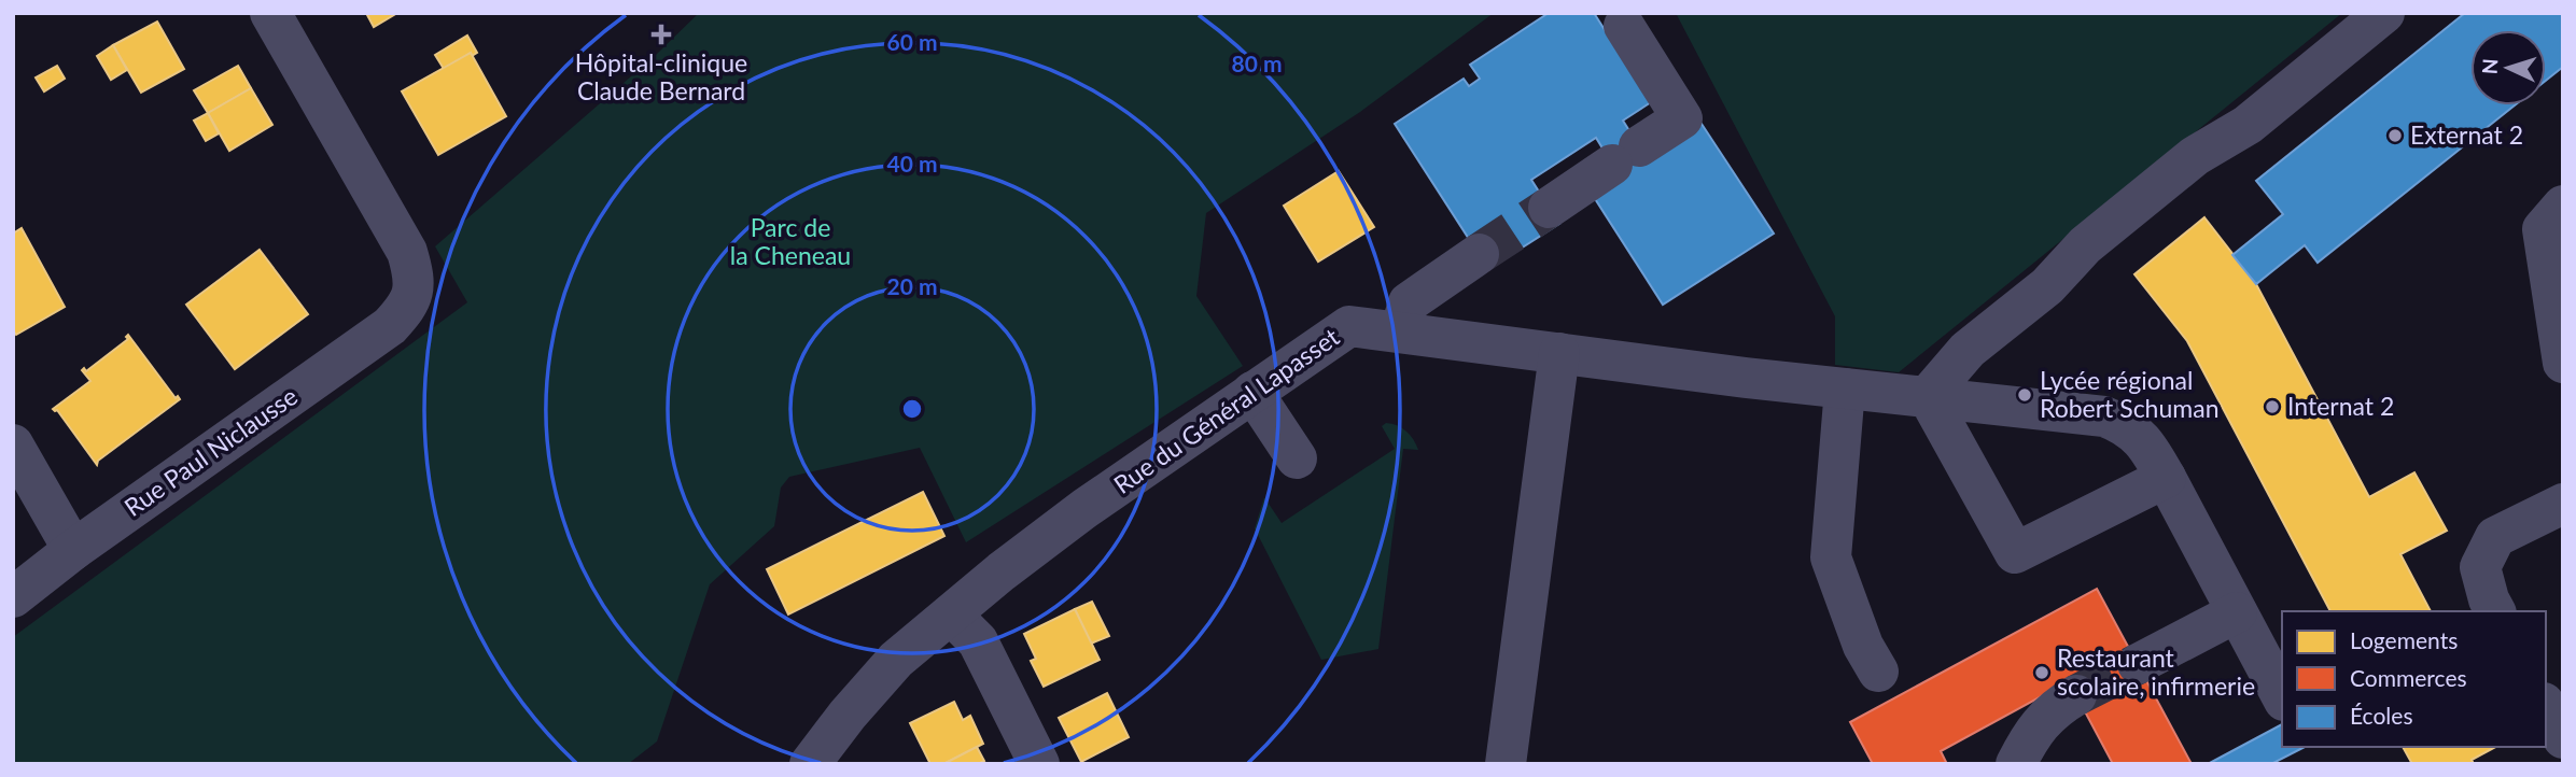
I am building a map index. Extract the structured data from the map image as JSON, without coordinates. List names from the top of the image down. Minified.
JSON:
{"streets":{"street":["Rue du Général Lapasset","Rue Paul Niclausse"]},"parks":["Parc de la Cheneau"],"places":{"health":["Hôpital-clinique Claude Bernard"],"other":["Externat 2","Lycée régional Robert Schuman","Internat 2","Restaurant scolaire, infirmerie"]},"legend":["Logements","Commerces","Écoles"],"north":"left","rings":["60 m","80 m","40 m","20 m"]}
